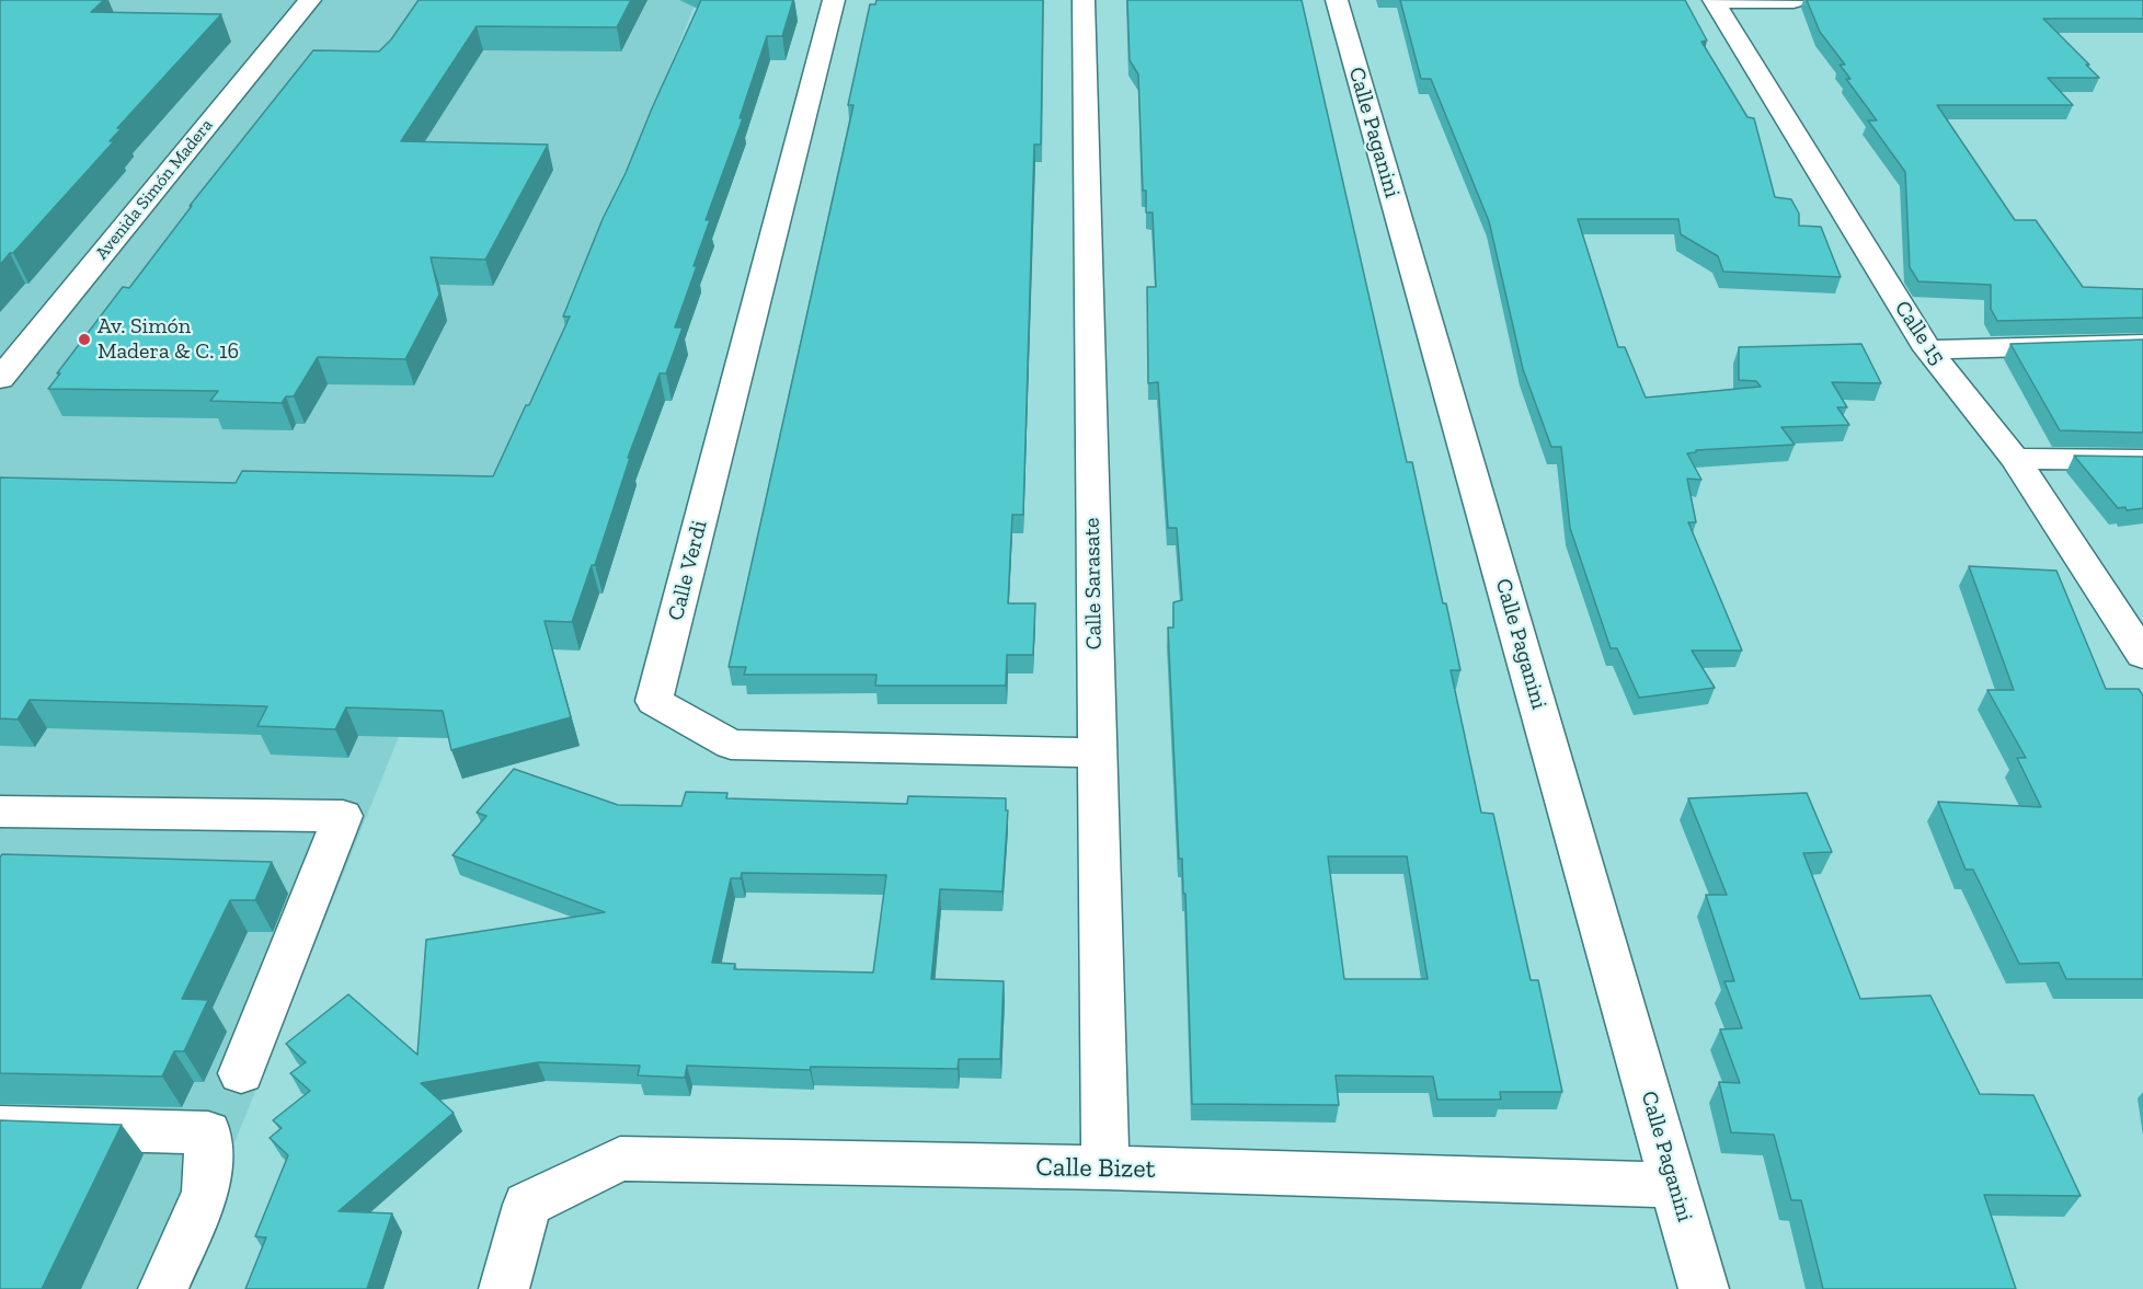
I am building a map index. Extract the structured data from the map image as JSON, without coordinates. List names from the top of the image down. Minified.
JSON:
{"streets":{"street":["Calle Paganini","Avenida Simón Madera","Calle 15","Calle Verdi","Calle Sarasate","Calle Bizet"]},"crossings":[["Calle Paganini","Calle Bizet"],["Calle Verdi","Calle Sarasate"],["Calle Sarasate","Calle Bizet"]],"places":["Av. Simón Madera & C. 16"]}
